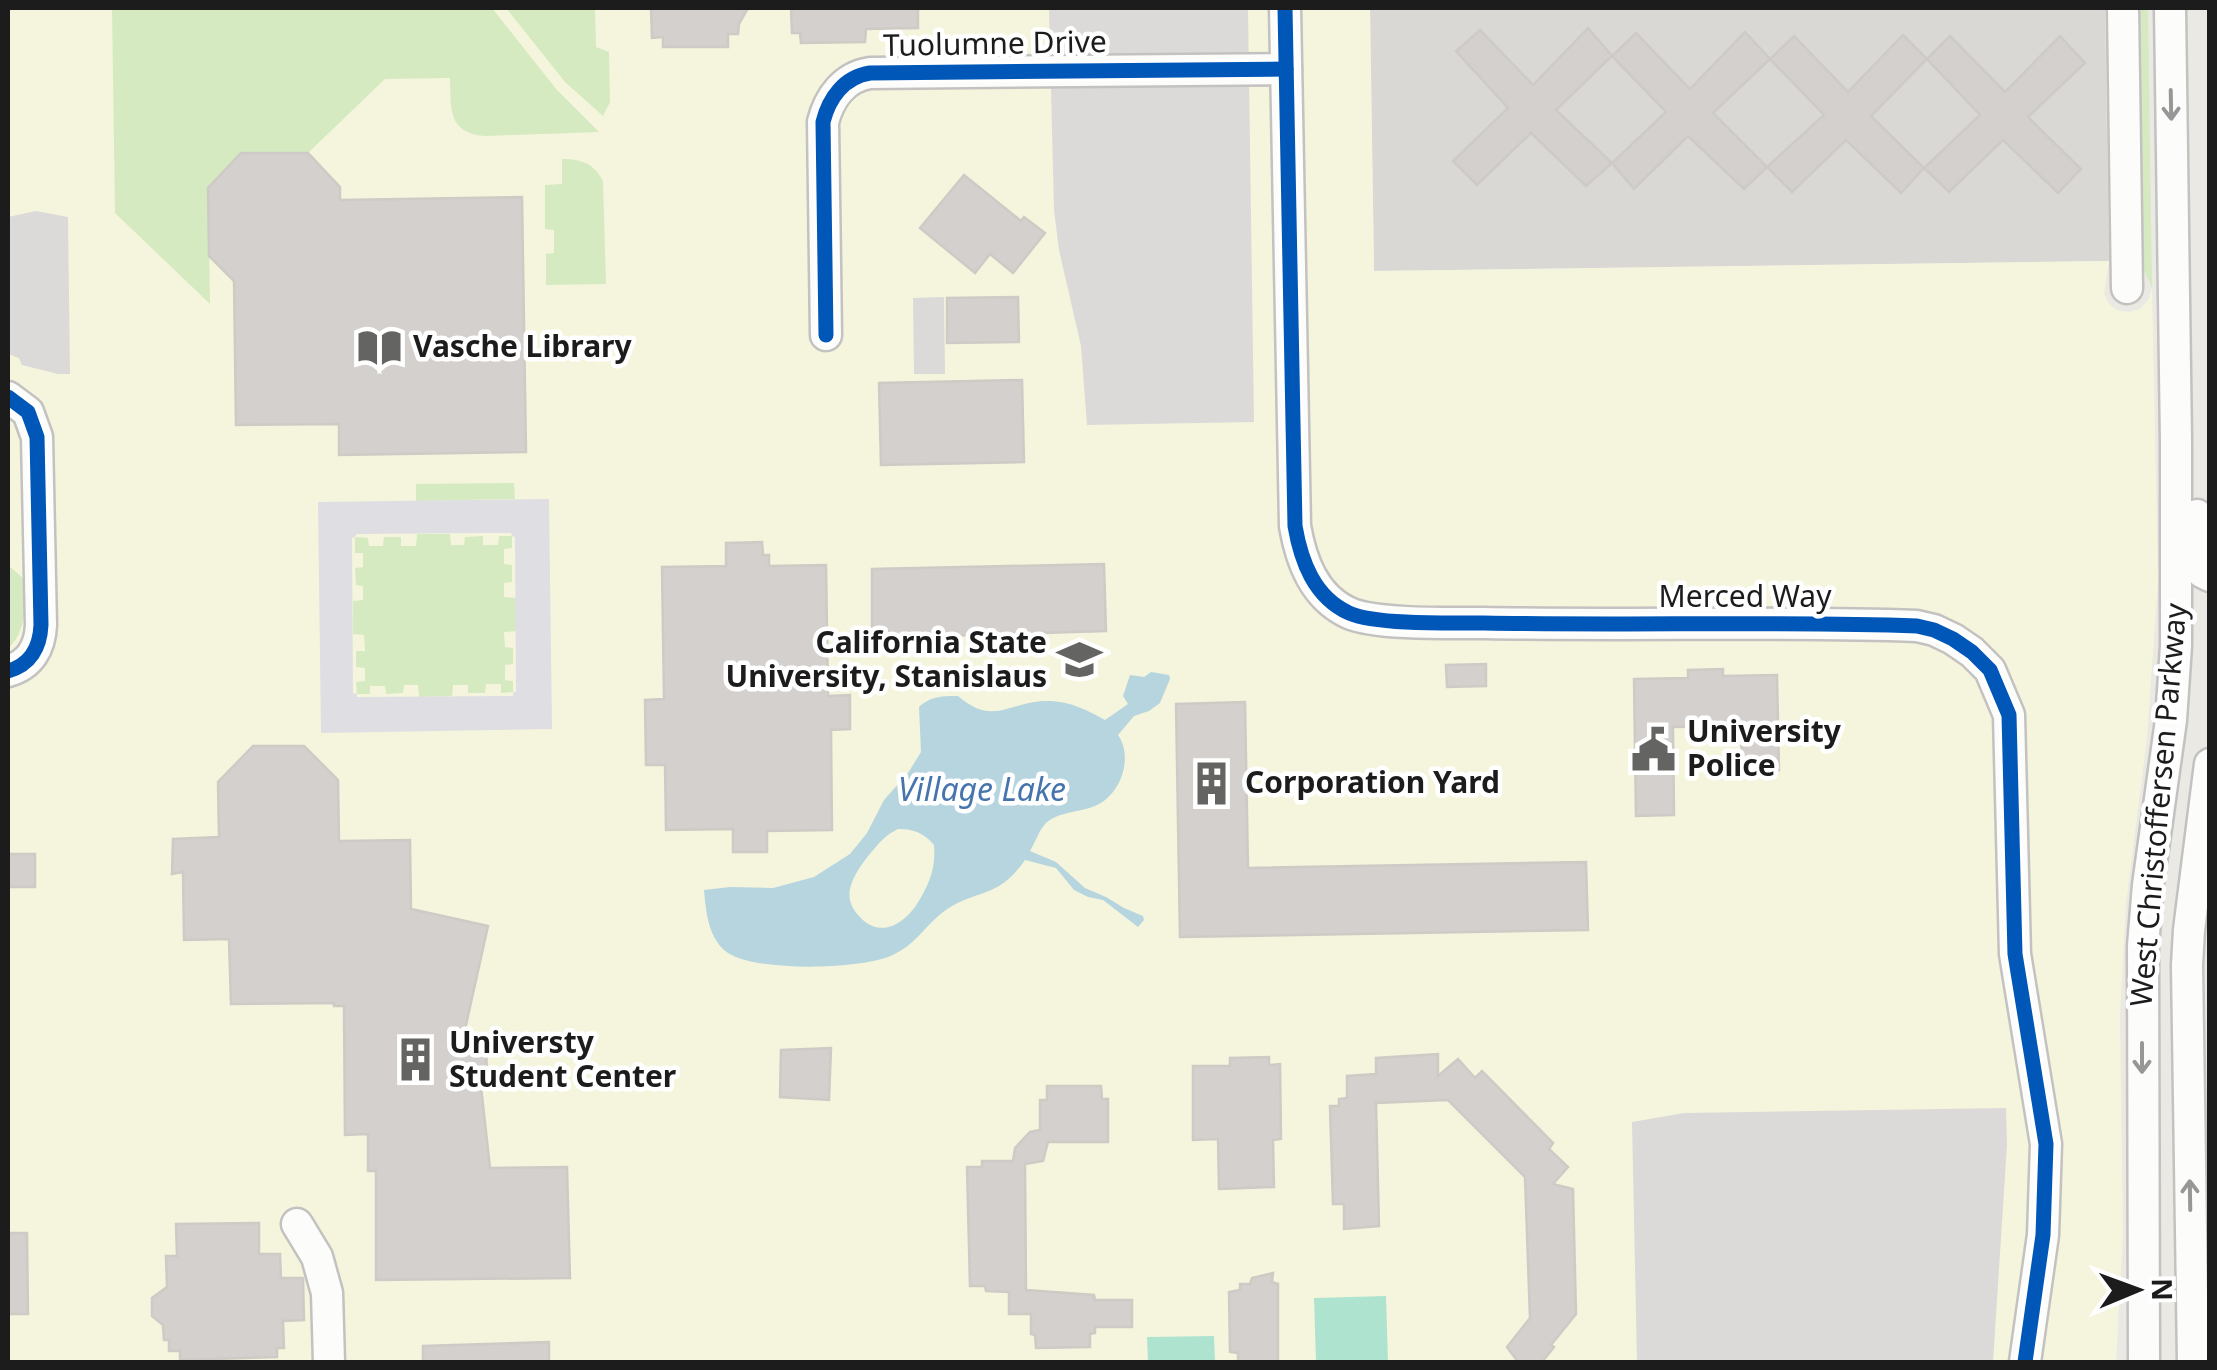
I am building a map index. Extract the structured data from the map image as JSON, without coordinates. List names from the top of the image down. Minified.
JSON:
{"streets":{"street":["Tuolumne Drive","Merced Way","West Christoffersen Parkway"]},"crossings":[["Tuolumne Drive","Merced Way"]],"water":["Village Lake"],"places":{"library":["Vasche Library"],"school or university":["California State University, Stanislaus"],"public building":["University Police"],"building":["Corporation Yard","Universty Student Center"]},"north":"right"}
